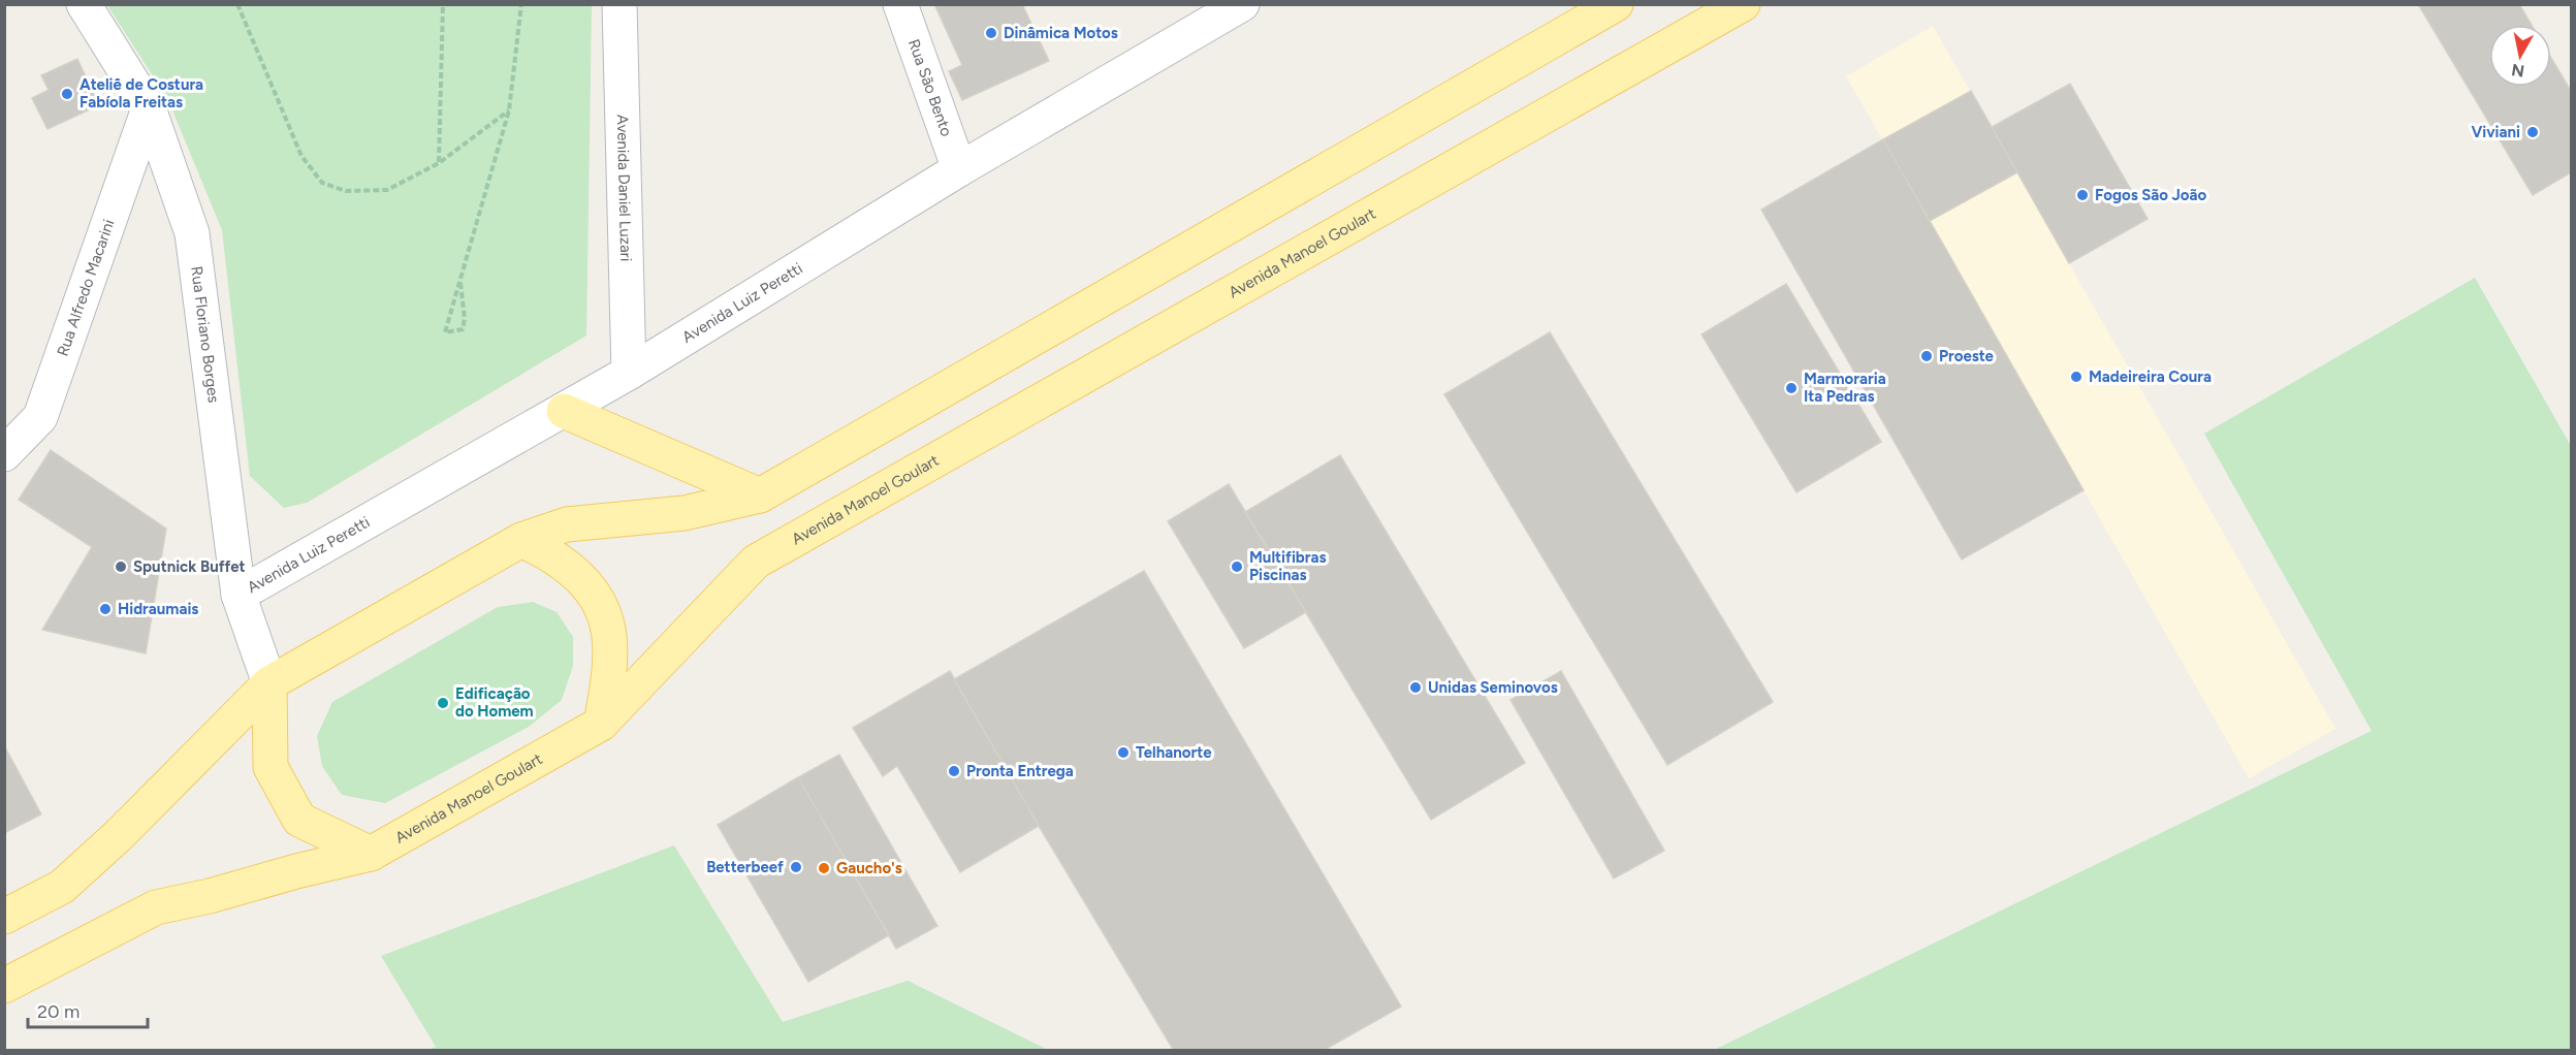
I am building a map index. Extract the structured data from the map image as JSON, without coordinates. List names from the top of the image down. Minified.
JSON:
{"streets":{"main road":["Avenida Manoel Goulart"],"street":["Rua São Bento","Avenida Daniel Luzari","Rua Alfredo Macarini","Avenida Luiz Peretti","Rua Floriano Borges"]},"crossings":[["Rua São Bento","Avenida Luiz Peretti"],["Avenida Daniel Luzari","Avenida Luiz Peretti"],["Rua Alfredo Macarini","Rua Floriano Borges"],["Avenida Luiz Peretti","Rua Floriano Borges"]],"places":["Dinâmica Motos","Ateliê de Costura Fabíola Freitas","Viviani","Fogos São João","Proeste","Madeireira Coura","Marmoraria Ita Pedras","Sputnick Buffet","Multifibras Piscinas","Hidraumais","Unidas Seminovos","Edificação do Homem","Telhanorte","Pronta Entrega","Betterbeef","Gaucho's"],"scale_bar":"20 m","north":"bottom"}
